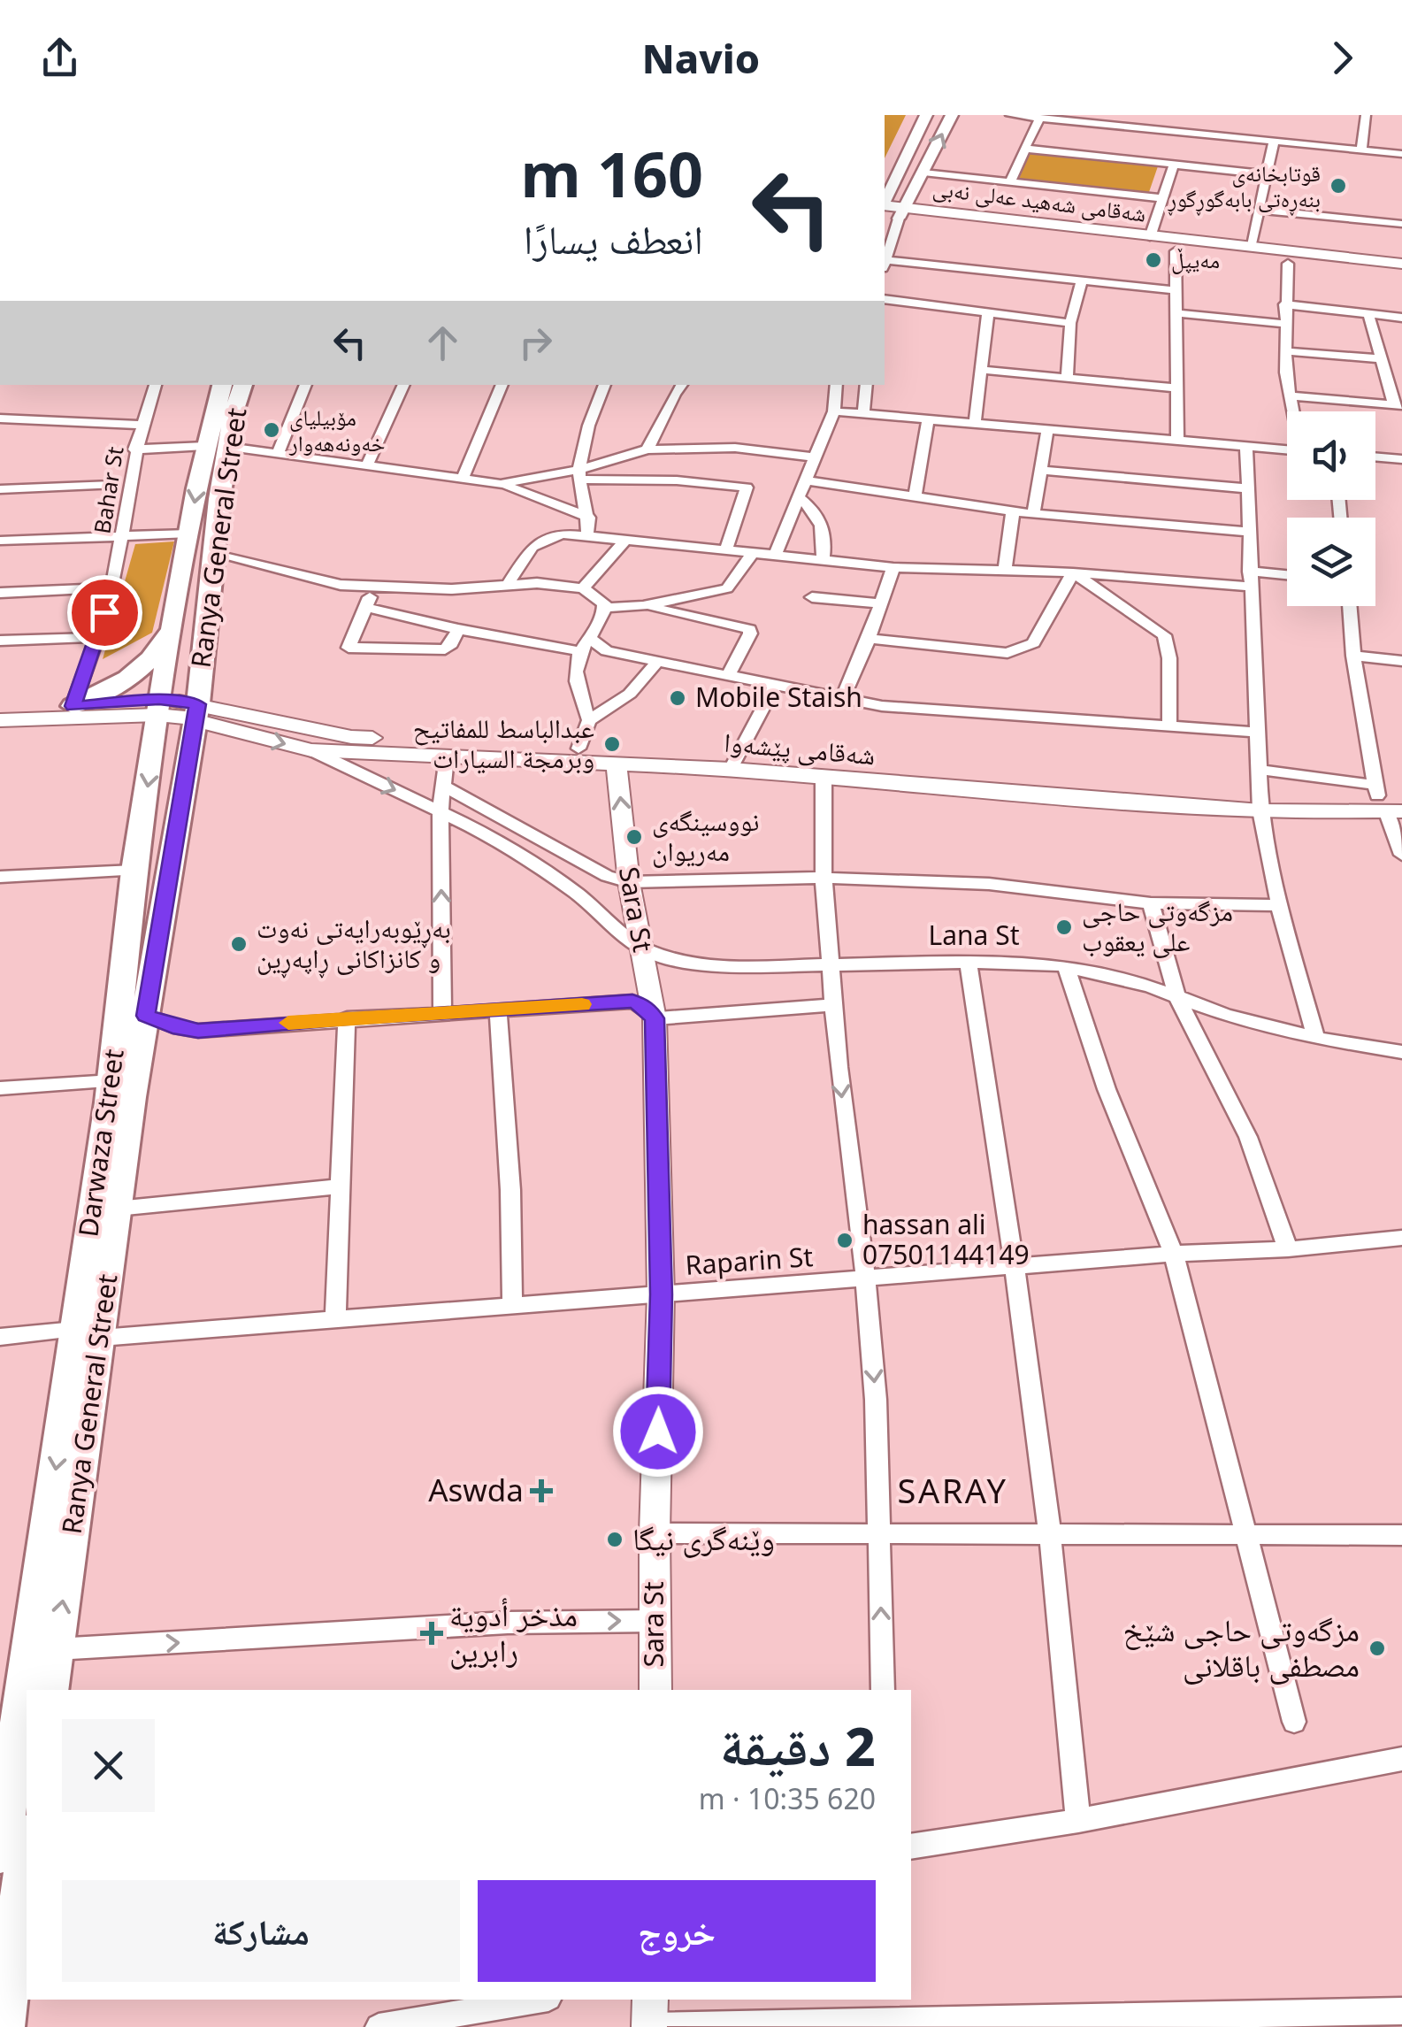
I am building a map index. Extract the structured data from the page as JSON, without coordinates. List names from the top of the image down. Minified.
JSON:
{"streets":{"highway":["Ranya General Street","Darwaza Street"],"main road":["شەقامی شەهید عەلی نەبی","شەقامی پێشەوا","Sara St"],"street":["Bahar St","Lana St","Raparin St"]},"crossings":[["Ranya General Street","شەقامی پێشەوا"],["Ranya General Street","Darwaza Street"],["Ranya General Street","Raparin St"],["شەقامی پێشەوا","Sara St"],["Sara St","Lana St"],["Sara St","Raparin St"]],"districts":["SARAY"],"places":{"other":["قوتابخانەی بنەڕەتی بابەگوڕگوڕ","مەیپڵ","مۆبیلیای خەونەهەوار","Mobile Staish","عبدالباسط للمفاتيح وبرمجة السيارات","نووسینگەی مەریوان","مزگەوتی حاجی علی یعقوب","بەڕێوبەرایەتی نەوت و کانزاکانی ڕاپەڕین","hassan ali 07501144149","وێنەگری نیگا","مزگەوتی حاجی شێخ مصطفی باقلانی"],"health":["Aswda","مذخر أدوية رابرين"]},"page":{"header":"Navio","turn":["160 m","انعطف يسارًا"],"heading":["2 دقيقة","620 m · 10:35"],"buttons":["خروج","مشاركة"]}}
